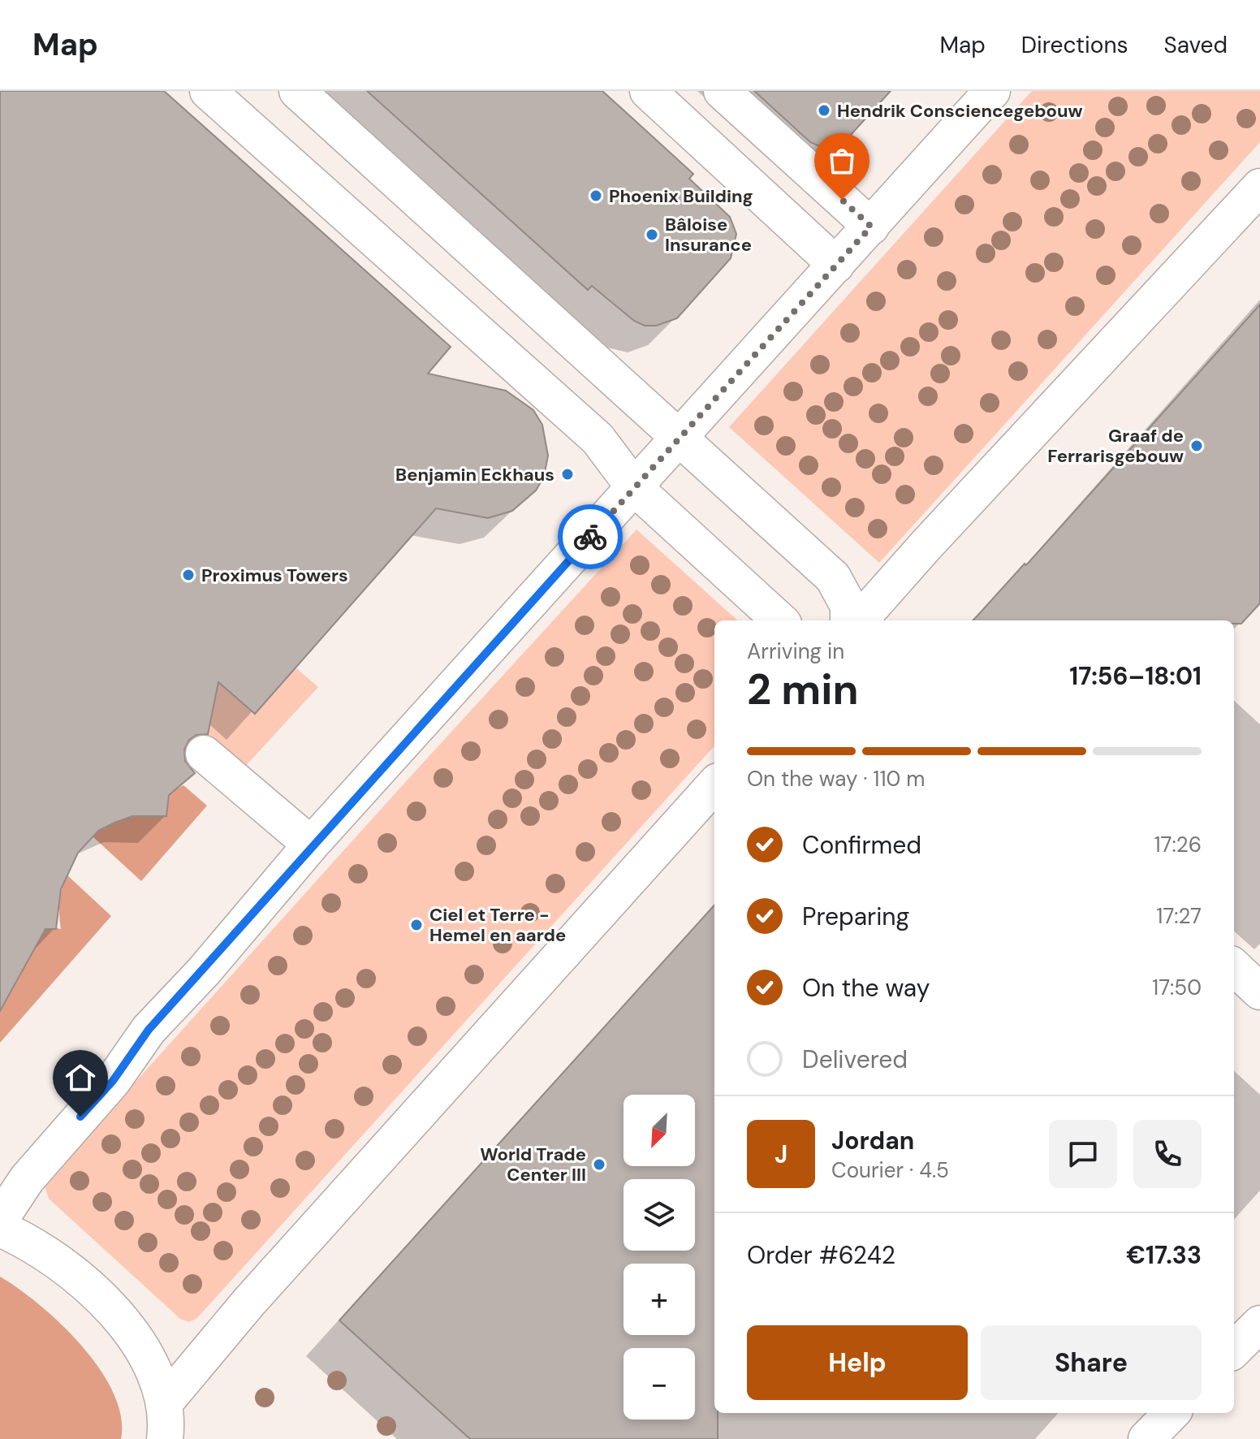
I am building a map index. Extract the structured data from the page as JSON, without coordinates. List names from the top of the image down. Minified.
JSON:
{"places":["Hendrik Consciencegebouw","Phoenix Building","Bâloise Insurance","Graaf de Ferrarisgebouw","Benjamin Eckhaus","Proximus Towers","Ciel et Terre - Hemel en aarde","World Trade Center III"],"north":"bottom left","page":{"header":"Map","nav":["Map","Directions","Saved"],"heading":["2 min","Arriving in","17:56–18:01"],"panel":["Jordan","Courier · 4.5","Order #6242","€17.33"],"bar":"On the way · 110 m","list":[["Confirmed","17:26"],["Preparing","17:27"],["On the way","17:50"],"Delivered"],"map_buttons":["+","−"],"round":"J","buttons":["Help","Share"]}}
